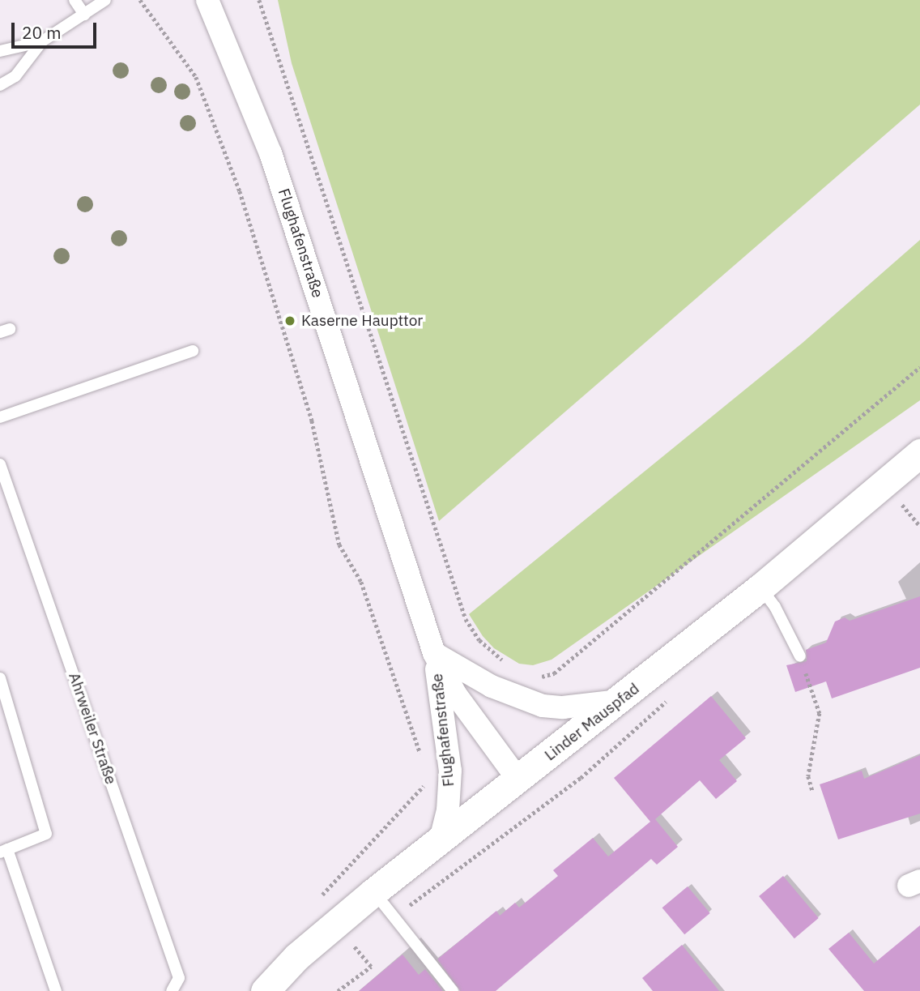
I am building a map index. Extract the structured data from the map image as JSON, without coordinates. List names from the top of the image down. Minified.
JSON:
{"streets":{"street":["Flughafenstraße","Linder Mauspfad"],"lane":["Ahrweiler Straße"]},"crossings":[["Flughafenstraße","Linder Mauspfad"]],"places":["Kaserne Haupttor"],"scale_bar":"20 m"}
